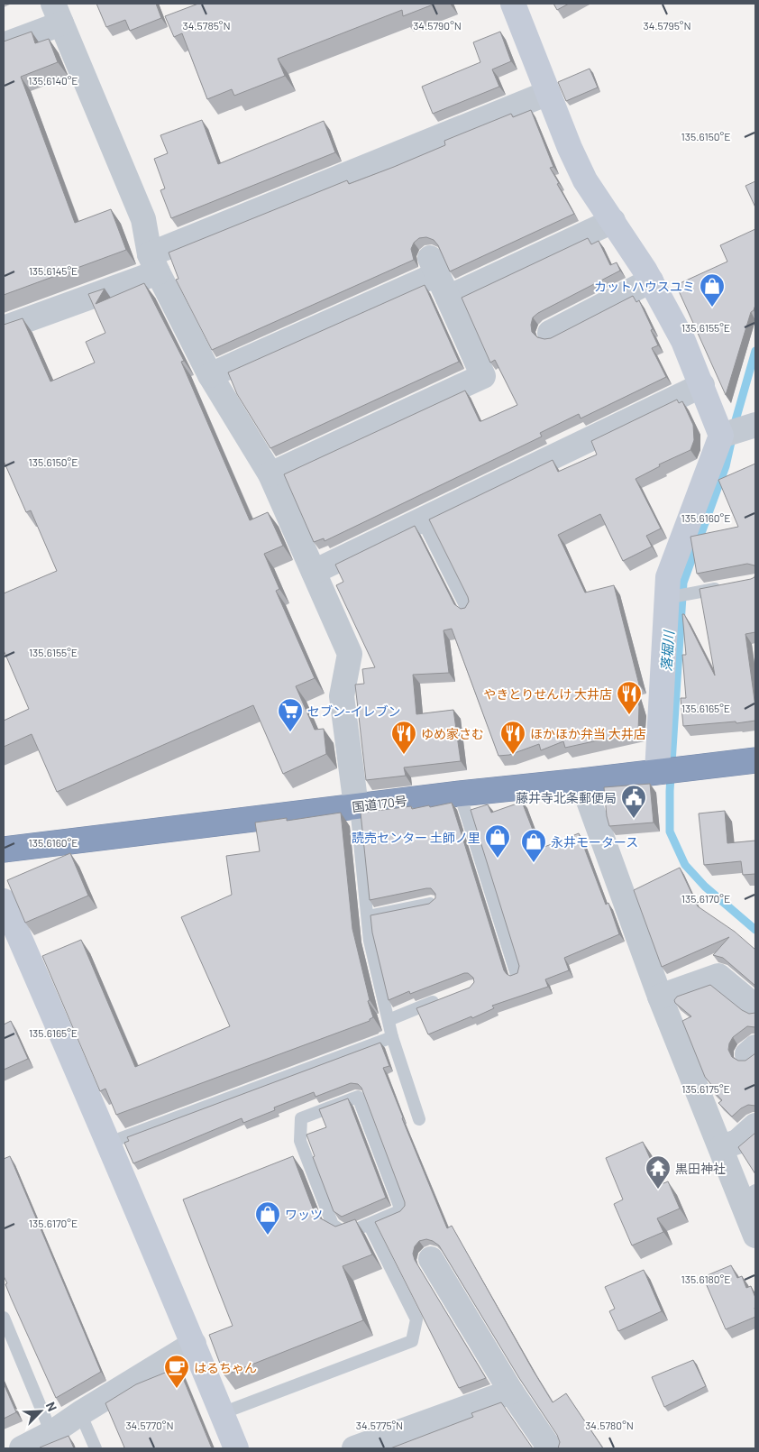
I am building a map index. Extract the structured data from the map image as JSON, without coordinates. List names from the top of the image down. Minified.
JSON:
{"streets":{"highway":["国道170号"]},"water":["落堀川"],"places":{"shop":["カットハウスユミ","読売センター 土師ノ里","永井モータース","ワッツ"],"restaurant":["やきとりせんけ 大井店","ゆめ家さむ","ほかほか弁当 大井店"],"supermarket":["セブン-イレブン"],"public building":["藤井寺北条郵便局"],"temple":["黒田神社"],"cafe":["はるちゃん"]},"north":"top right","coordinates":["34.5785°N","34.5790°N","34.5795°N","135.6140°E","135.6150°E","135.6145°E","135.6155°E","135.6160°E","135.6165°E","135.6170°E","135.6175°E","135.6180°E","34.5770°N","34.5775°N","34.5780°N"]}
